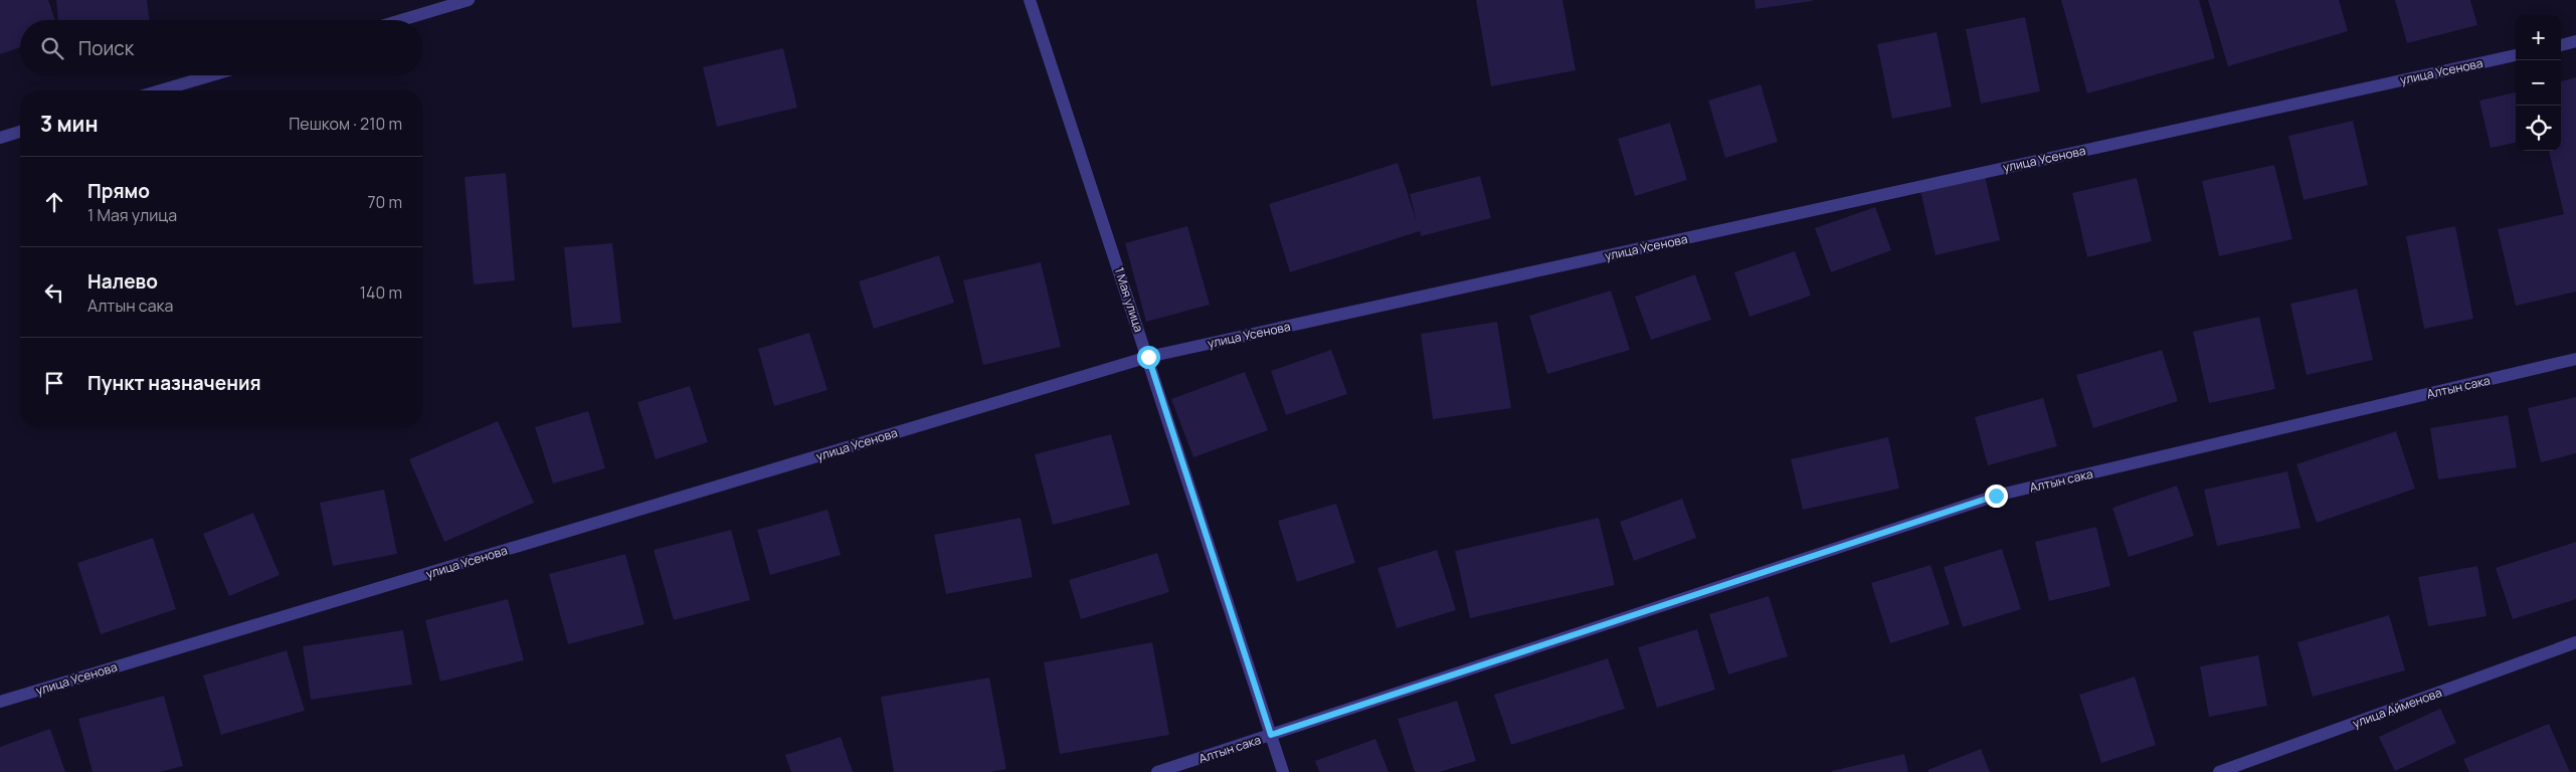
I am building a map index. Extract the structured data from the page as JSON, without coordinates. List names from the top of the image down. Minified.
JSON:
{"streets":{"street":["улица Усенова","1 Мая улица","Алтын сака","улица Айменова"]},"crossings":[["улица Усенова","1 Мая улица"],["1 Мая улица","Алтын сака"]],"page":{"map_buttons":["+","−"],"search":"Поиск","heading":["3 мин","Пешком · 210 m"],"list":[["Прямо","1 Мая улица","70 m"],["Налево","Алтын сака","140 m"],"Пункт назначения"]}}
